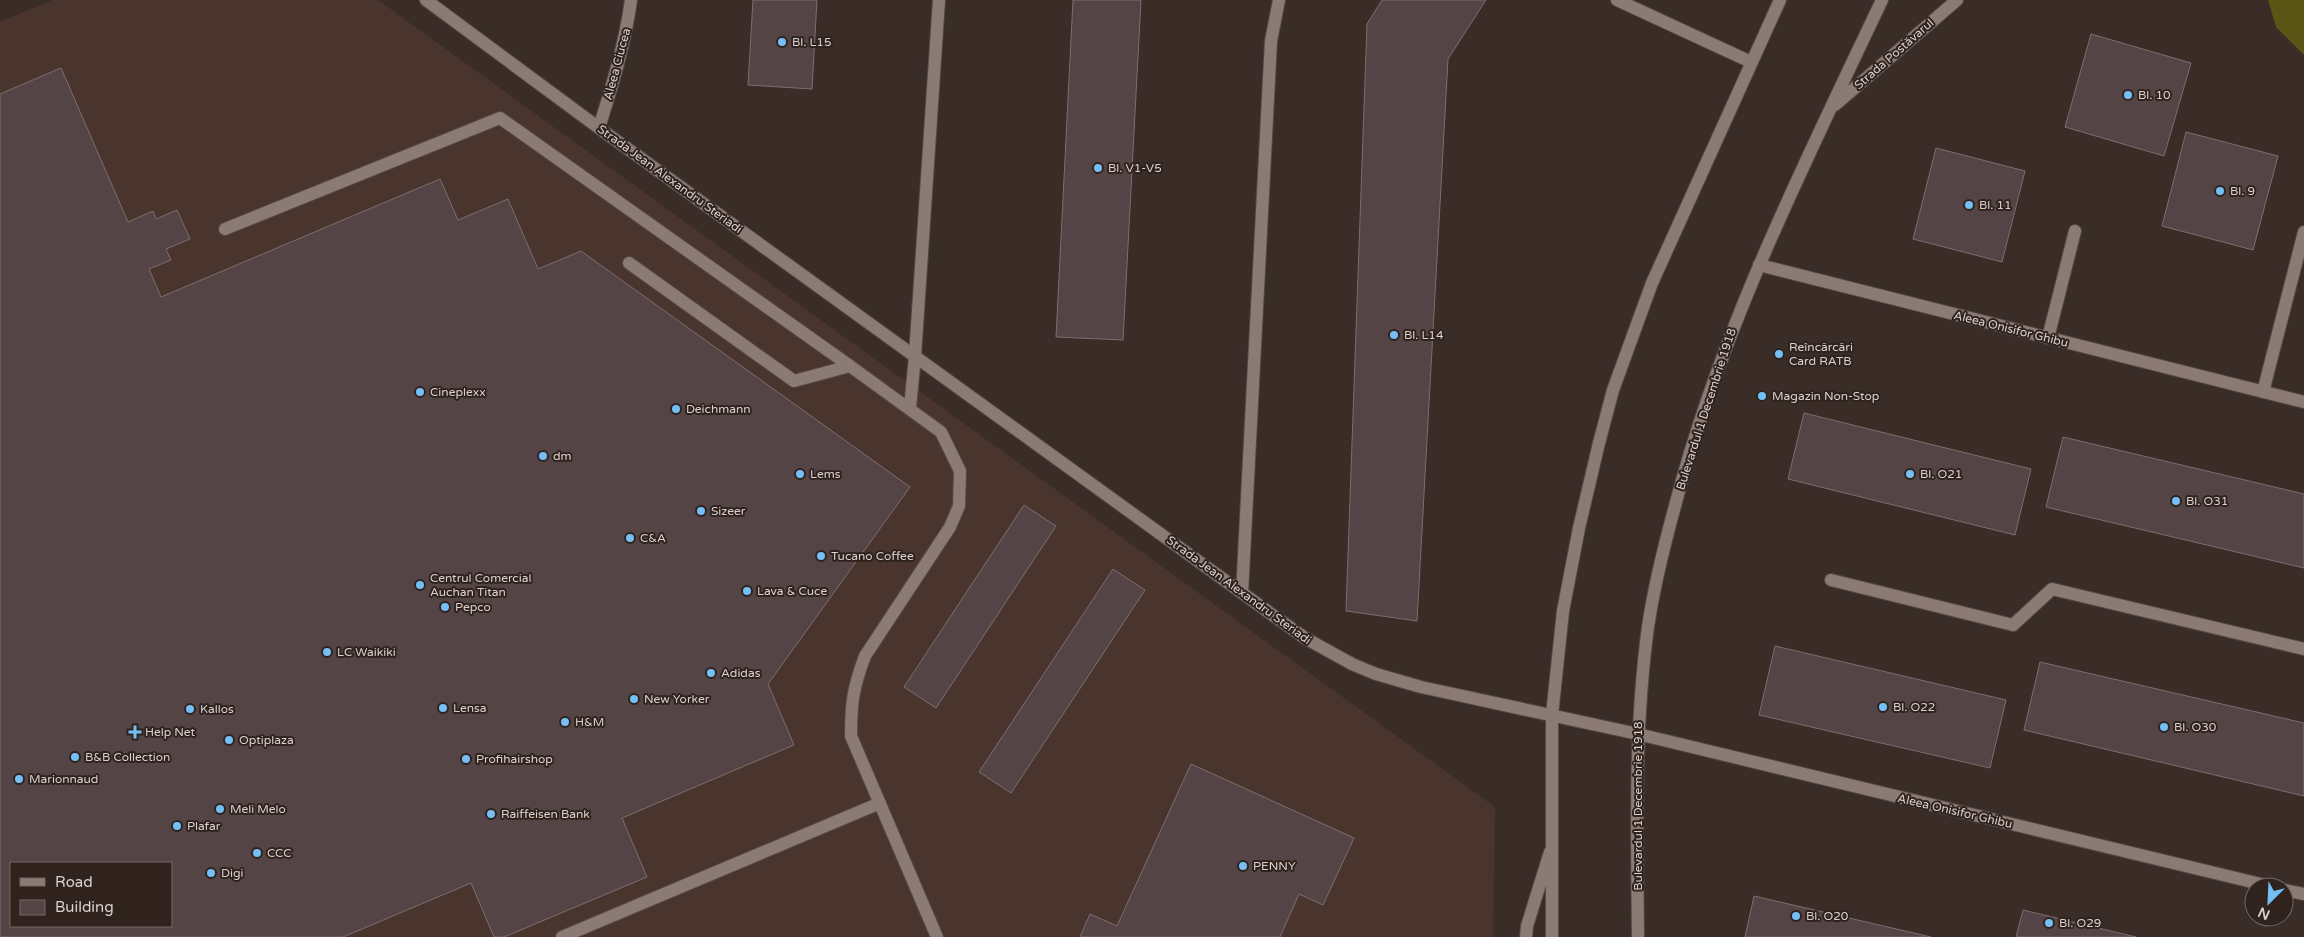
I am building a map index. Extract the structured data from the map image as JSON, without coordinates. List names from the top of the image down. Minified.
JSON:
{"streets":{"street":["Strada Postăvarul","Aleea Ciucea","Strada Jean Alexandru Steriadi","Aleea Onisifor Ghibu","Bulevardul 1 Decembrie 1918"]},"crossings":[["Strada Postăvarul","Bulevardul 1 Decembrie 1918"],["Aleea Ciucea","Strada Jean Alexandru Steriadi"],["Strada Jean Alexandru Steriadi","Aleea Onisifor Ghibu"],["Strada Jean Alexandru Steriadi","Bulevardul 1 Decembrie 1918"],["Aleea Onisifor Ghibu","Bulevardul 1 Decembrie 1918"]],"places":{"other":["Bl. L15","Bl. 10","Bl. V1-V5","Bl. 9","Bl. 11","Bl. L14","Reîncărcări Card RATB","Cineplexx","Magazin Non-Stop","Deichmann","dm","Lems","Bl. O21","Bl. O31","Sizeer","C&A","Tucano Coffee","Centrul Comercial Auchan Titan","Lava & Cuce","Pepco","LC Waikiki","Adidas","New Yorker","Bl. O22","Lensa","Kallos","H&M","Bl. O30","Optiplaza","B&B Collection","Profihairshop","Marionnaud","Meli Melo","Raiffeisen Bank","Plafar","CCC","PENNY","Digi","Bl. O20","Bl. O29"],"health":["Help Net"]},"legend":["Road","Building"],"north":"bottom left"}
